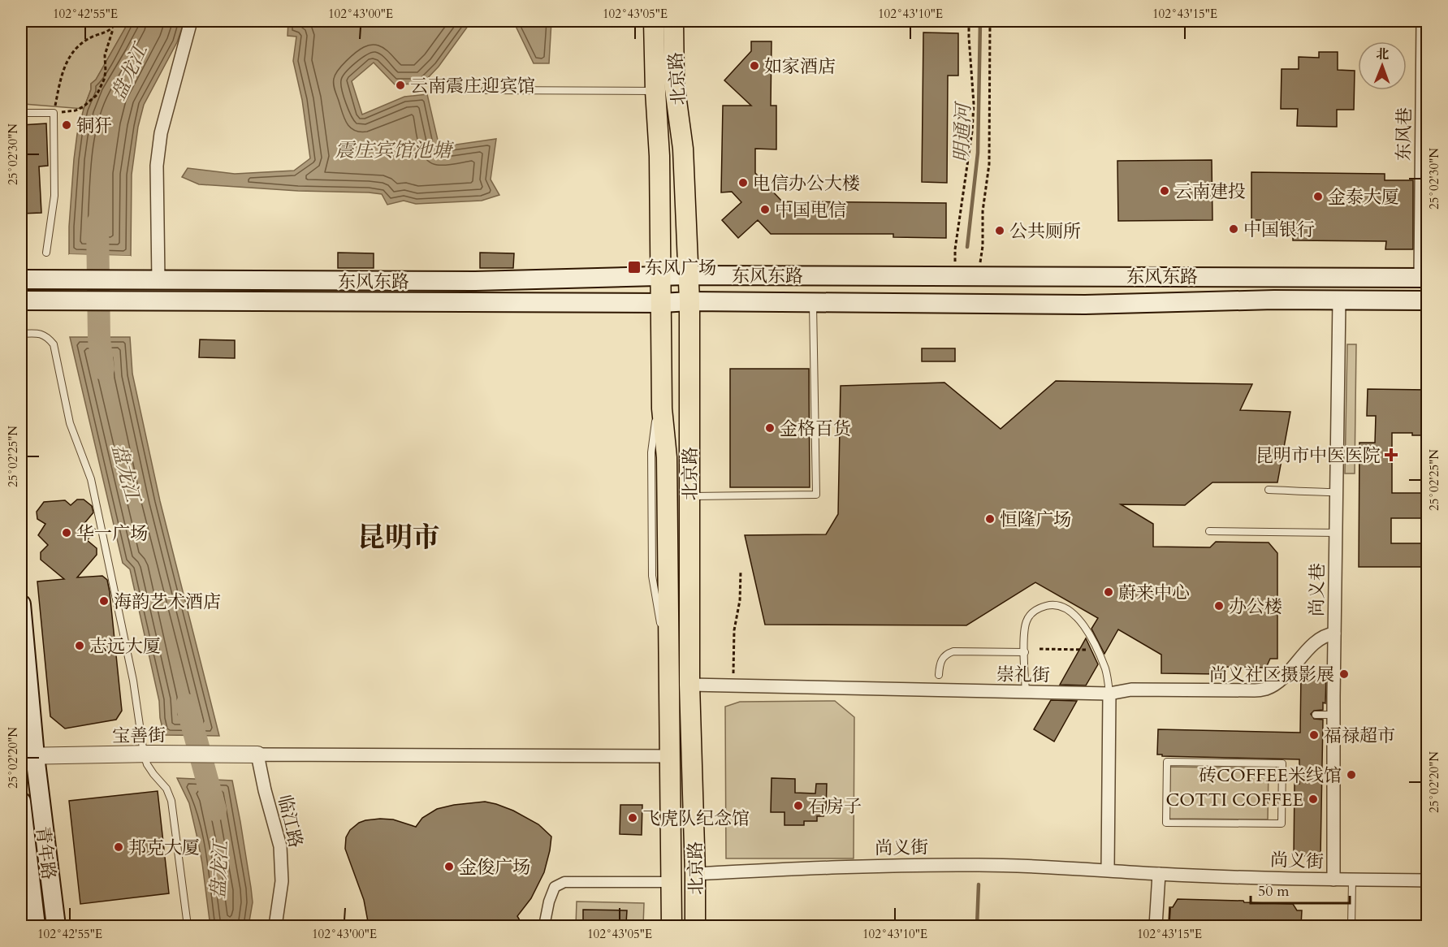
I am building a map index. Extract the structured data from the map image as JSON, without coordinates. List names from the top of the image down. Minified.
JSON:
{"streets":{"main road":["北京路","东风东路","青年路"],"street":["东风巷","尚义巷","崇礼街","宝善街","临江路","尚义街"]},"crossings":[["北京路","东风东路"],["北京路","崇礼街"],["北京路","尚义街"],["东风巷","东风东路"],["东风东路","尚义巷"],["尚义巷","崇礼街"],["尚义巷","尚义街"],["宝善街","临江路"],["宝善街","青年路"]],"districts":["昆明市"],"water":["盘龙江","明通河","震庄宾馆池塘"],"places":{"other":["如家酒店","云南震庄迎宾馆","铜犴","电信办公大楼","云南建投","金泰大厦","中国电信","中国银行","公共厕所","金格百货","恒隆广场","华一广场","蔚来中心","海韵艺术酒店","办公楼","志远大厦","尚义社区摄影展","福禄超市","砖COFFEE米线馆","COTTI COFFEE","石房子","飞虎队纪念馆","邦克大厦","金俊广场"],"transit":["东风广场"],"health":["昆明市中医医院"]},"scale_bar":"50 m","north":"top","coordinates":["102°42'55\"E","102°43'00\"E","102°43'05\"E","102°43'10\"E","102°43'15\"E","25°02'30\"N","25°02'25\"N","25°02'20\"N"]}
